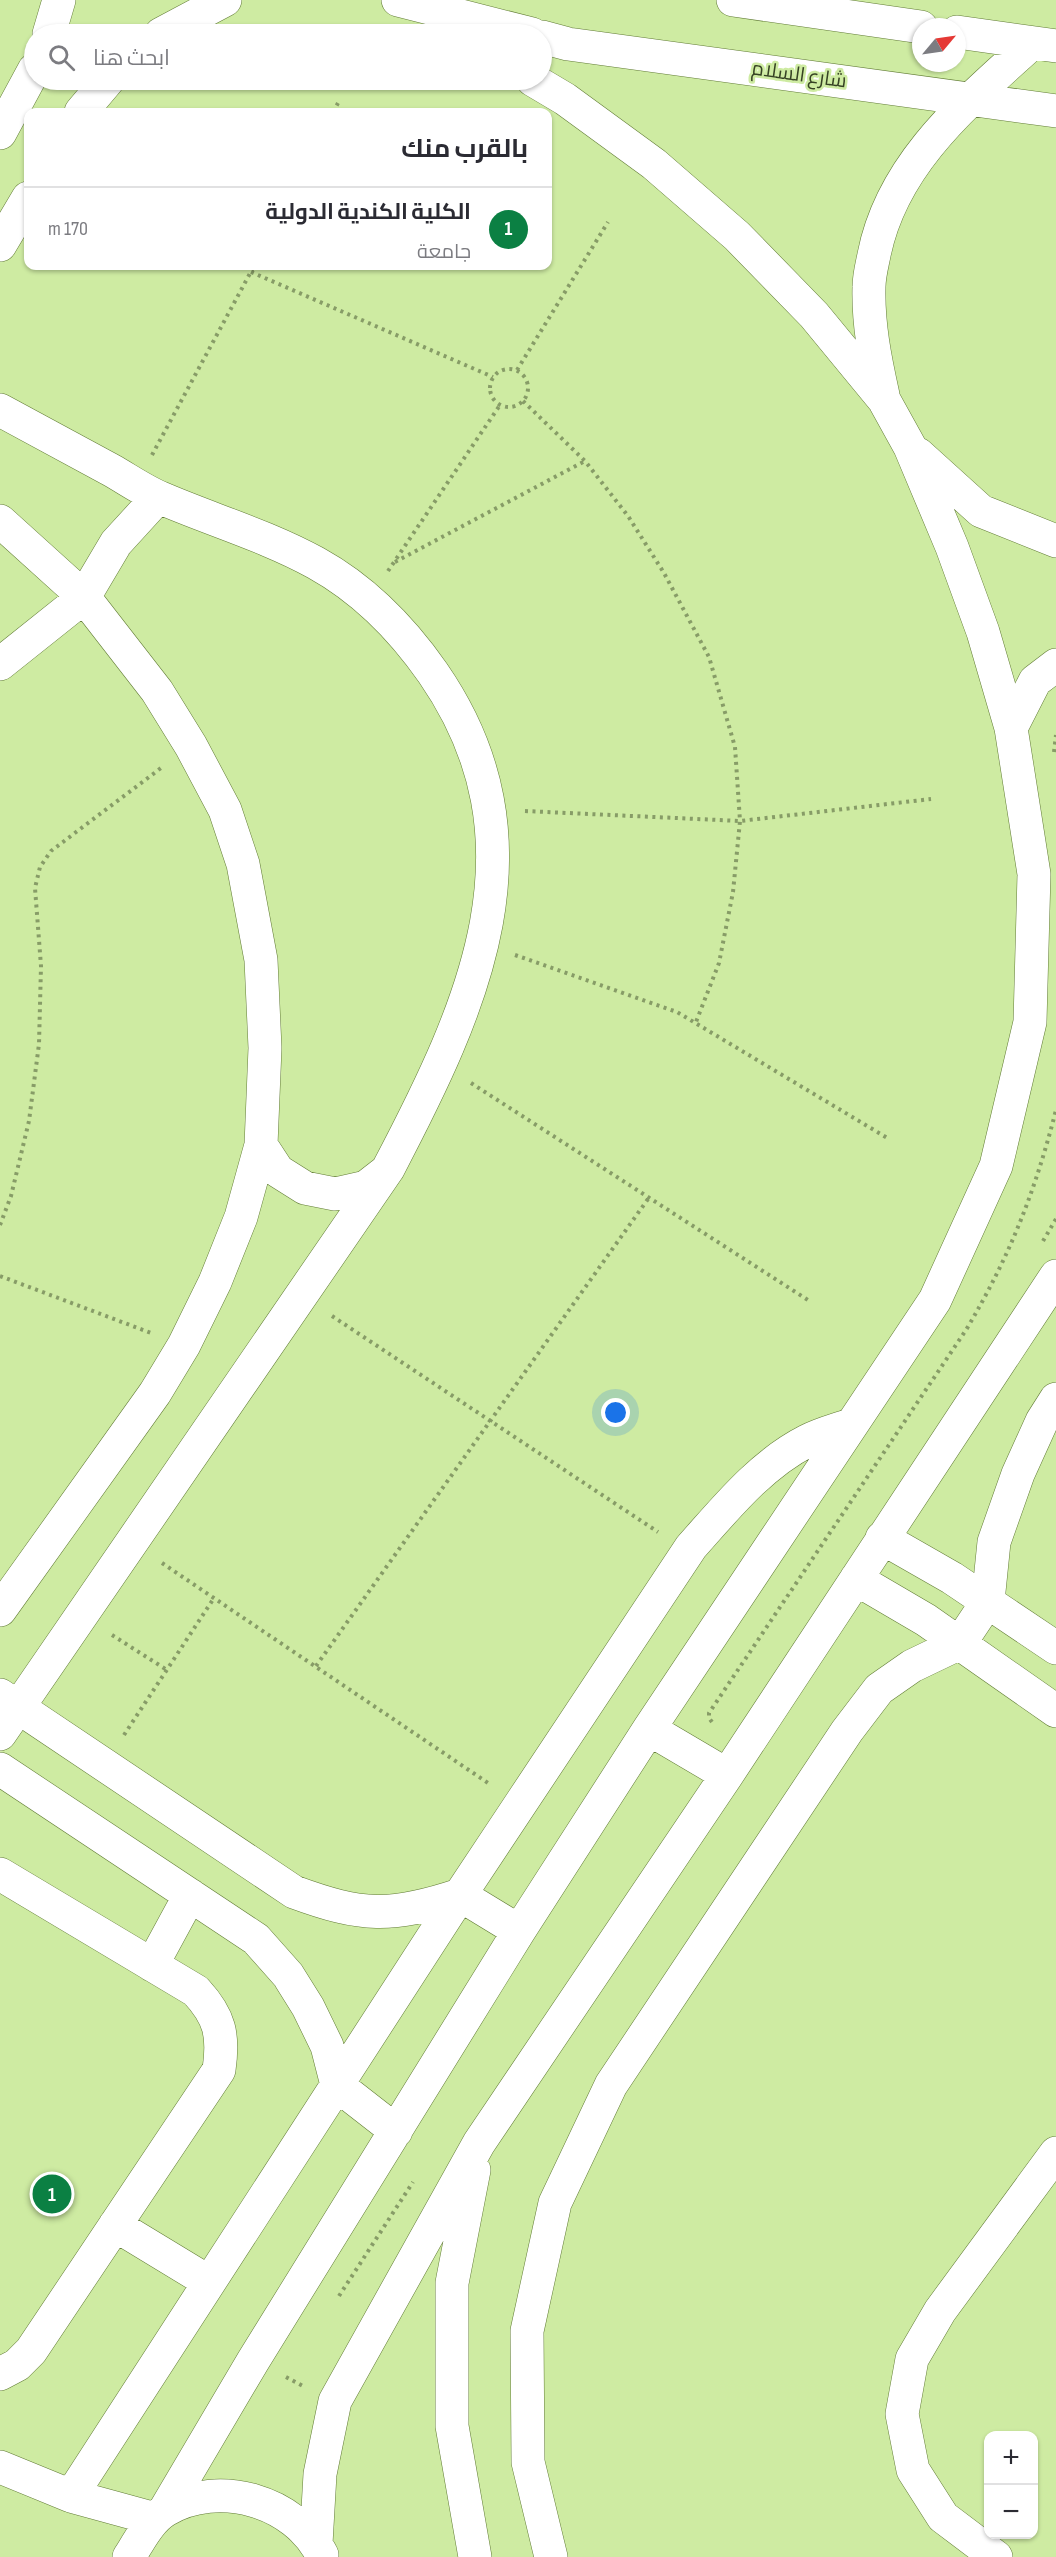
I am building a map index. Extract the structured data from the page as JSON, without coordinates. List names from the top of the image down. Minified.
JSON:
{"streets":{"street":["شارع السلام"]},"north":"top right","page":{"search":"ابحث هنا","heading":"بالقرب منك","list":[{"mark":"1","name":"الكلية الكندية الدولية","note":"جامعة","value":"170 m"}],"pins":"1","map_buttons":["+","−"]}}
